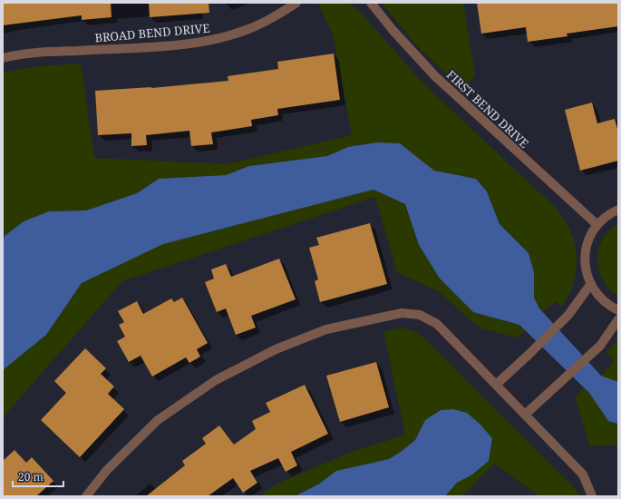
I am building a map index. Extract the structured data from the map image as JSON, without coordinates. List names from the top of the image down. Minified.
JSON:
{"streets":{"street":["BROAD BEND DRIVE","FIRST BEND DRIVE"]},"scale_bar":"20 m"}
